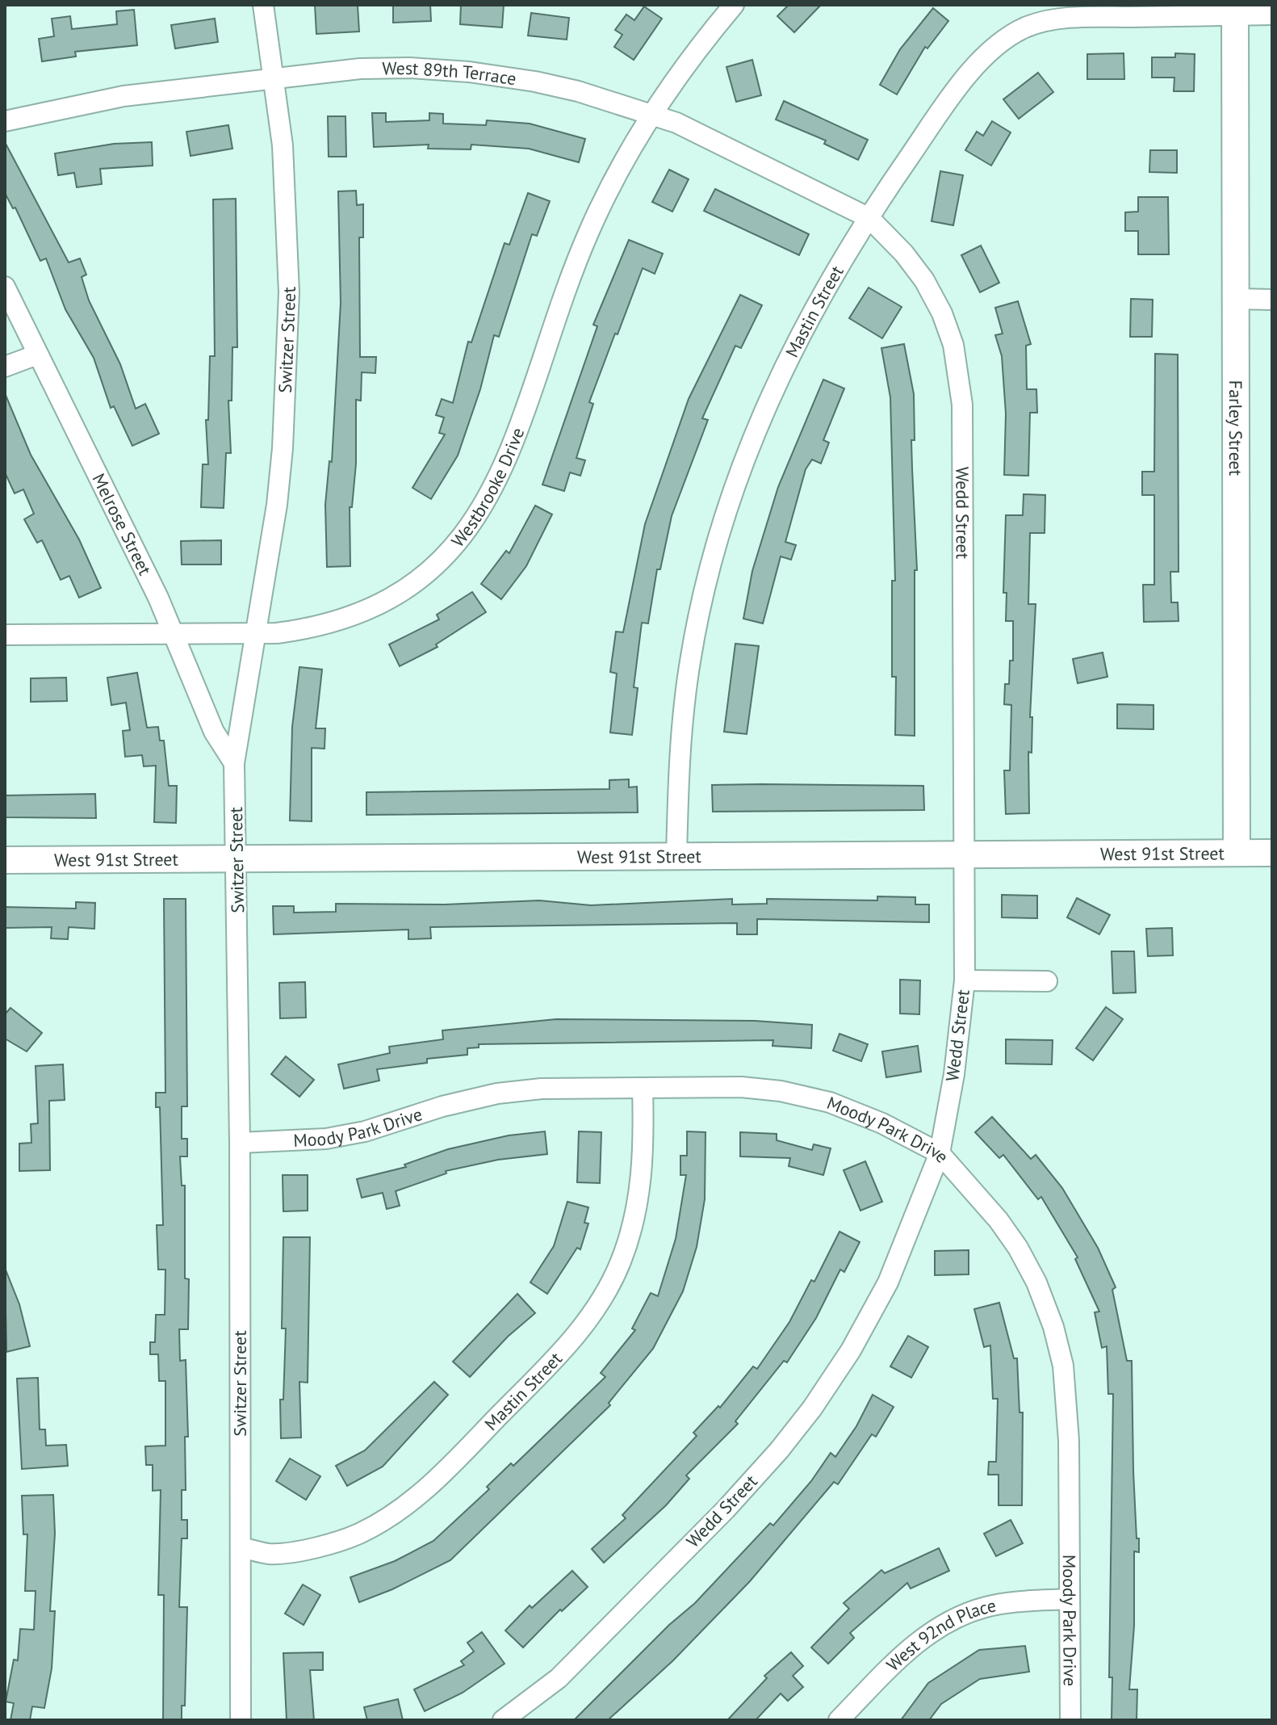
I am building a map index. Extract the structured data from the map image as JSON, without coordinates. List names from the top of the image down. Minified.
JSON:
{"streets":{"street":["West 89th Terrace","Mastin Street","Switzer Street","Farley Street","Westbrooke Drive","Wedd Street","Melrose Street","West 91st Street","Moody Park Drive","West 92nd Place"]},"crossings":[["West 89th Terrace","Mastin Street"],["West 89th Terrace","Switzer Street"],["West 89th Terrace","Westbrooke Drive"],["West 89th Terrace","Wedd Street"],["Mastin Street","Switzer Street"],["Mastin Street","Farley Street"],["Mastin Street","Wedd Street"],["Mastin Street","West 91st Street"],["Mastin Street","Moody Park Drive"],["Switzer Street","Westbrooke Drive"],["Switzer Street","Melrose Street"],["Switzer Street","West 91st Street"],["Switzer Street","Moody Park Drive"],["Farley Street","West 91st Street"],["Westbrooke Drive","Melrose Street"],["Wedd Street","West 91st Street"],["Wedd Street","Moody Park Drive"],["Moody Park Drive","West 92nd Place"]]}
